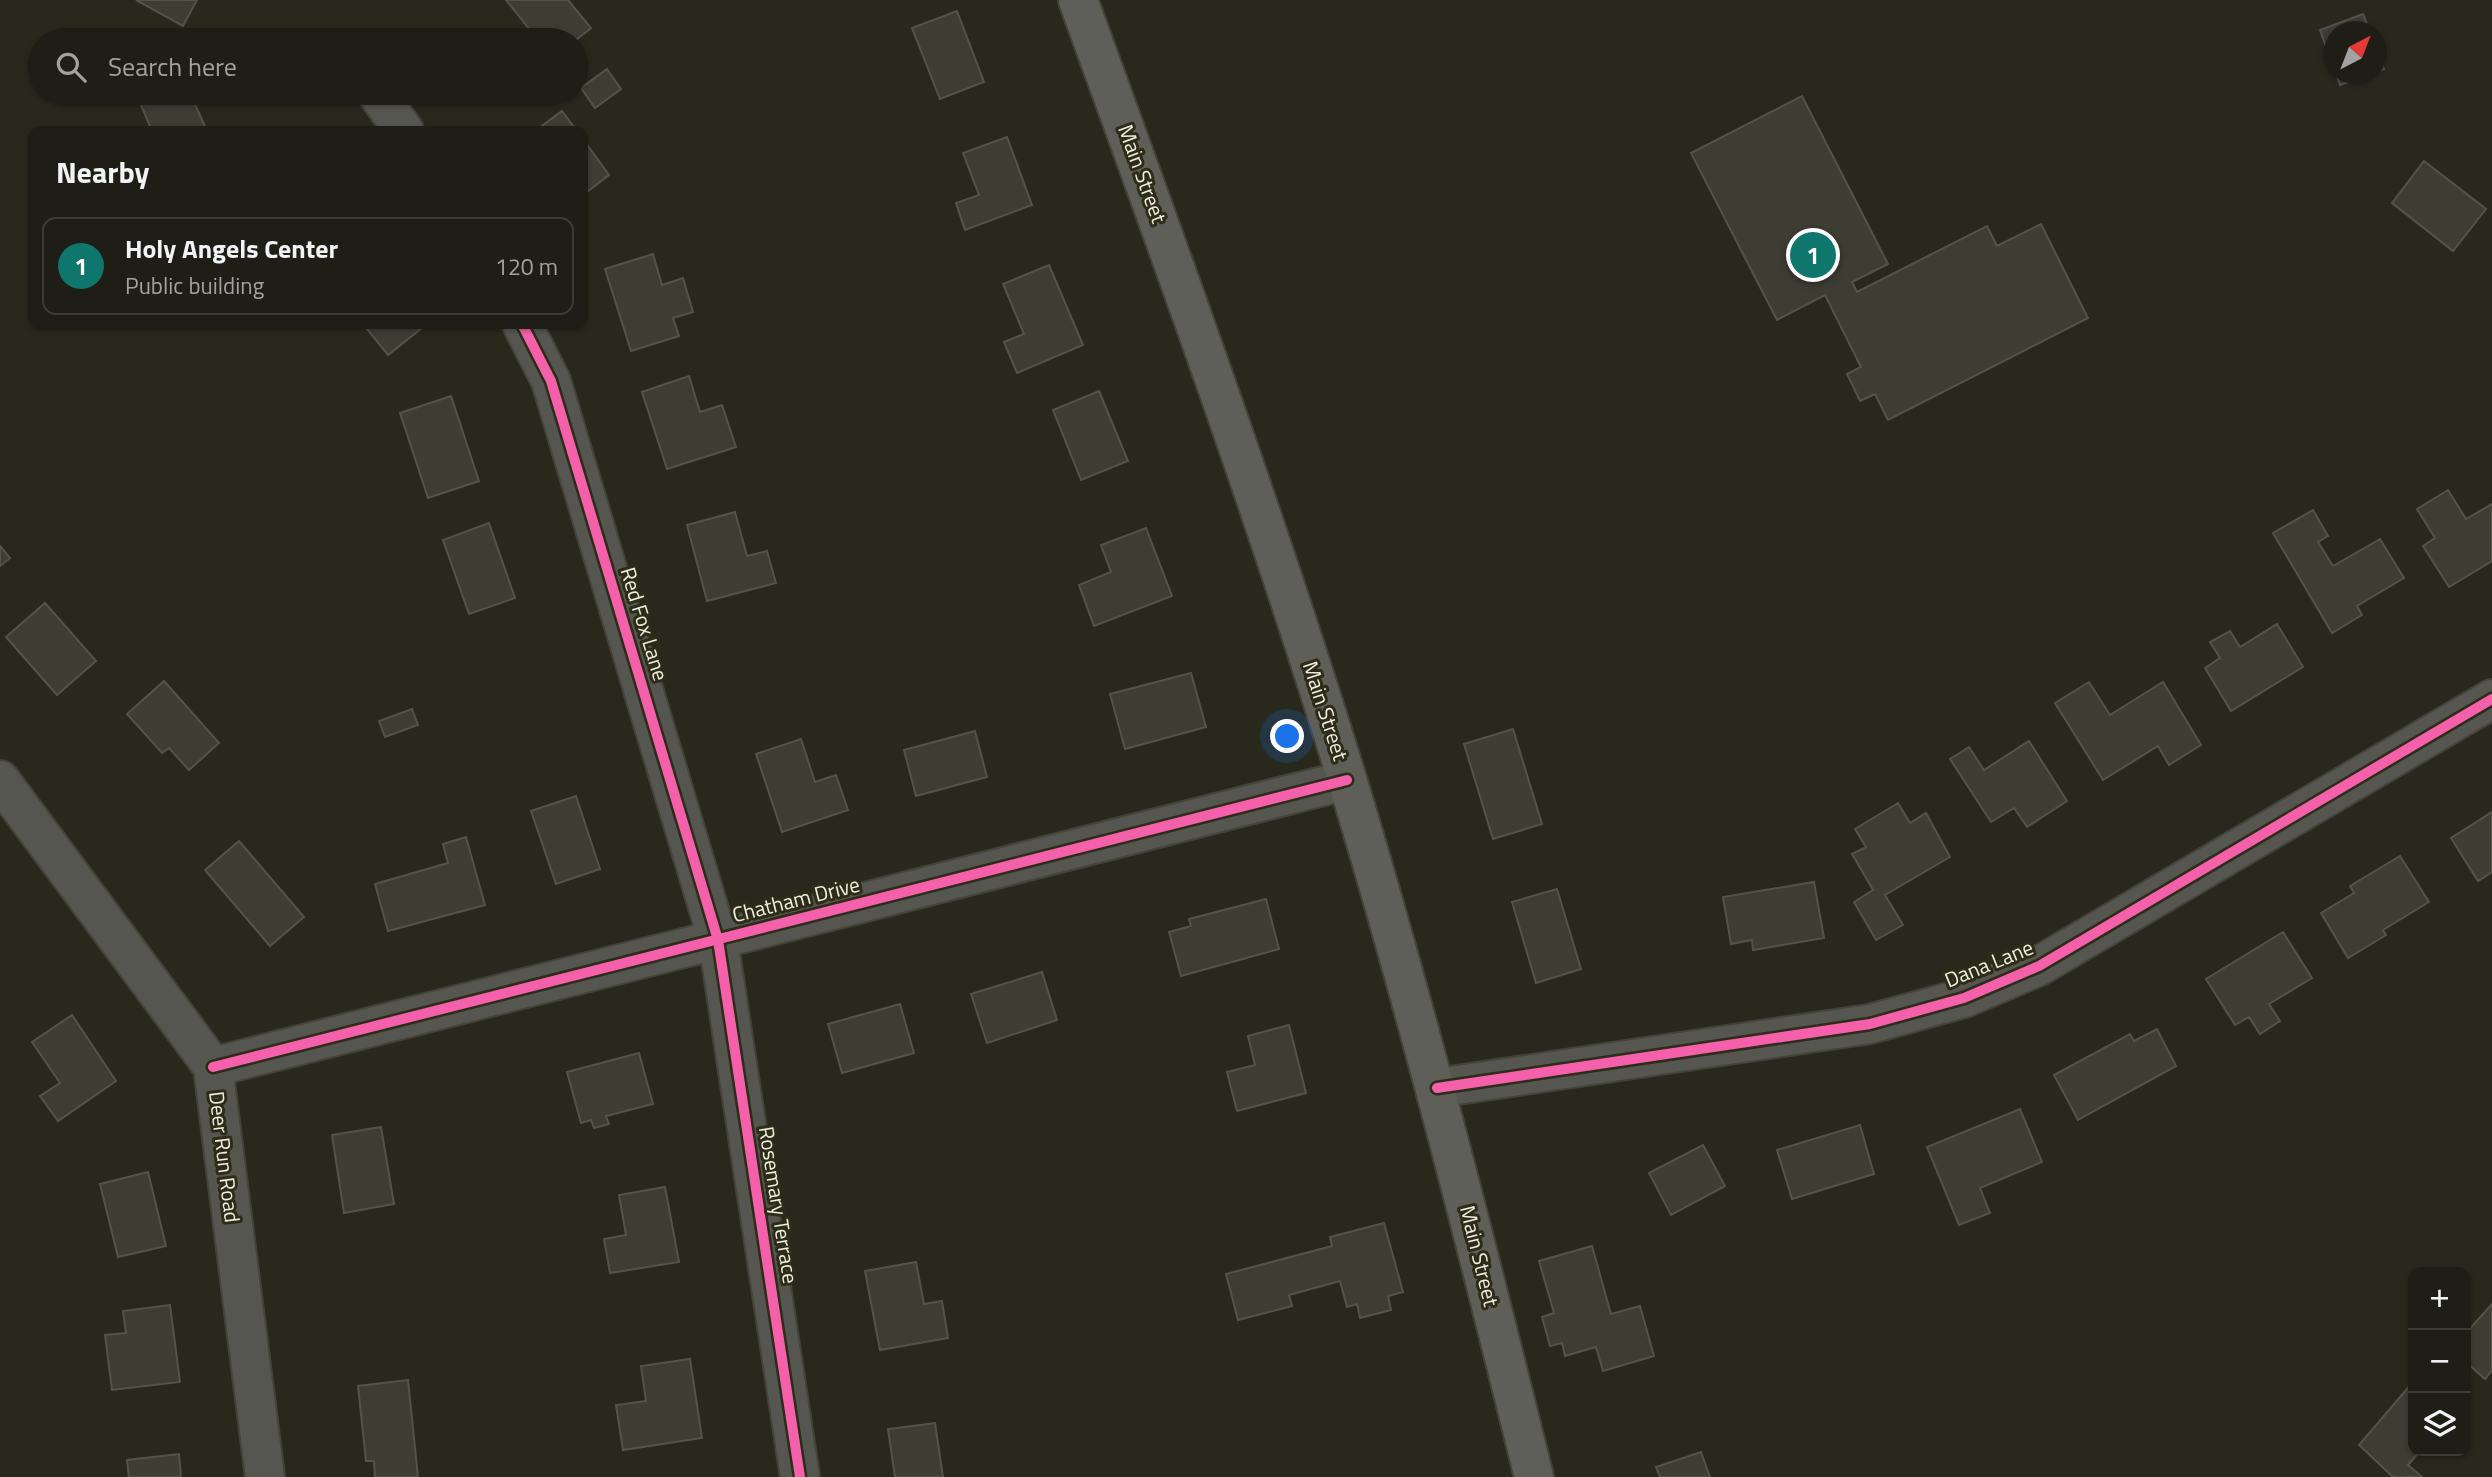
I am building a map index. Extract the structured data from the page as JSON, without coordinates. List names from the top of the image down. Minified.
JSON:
{"streets":{"main road":["Main Street"],"street":["Red Fox Lane","Chatham Drive","Dana Lane","Deer Run Road","Rosemary Terrace"]},"crossings":[["Main Street","Chatham Drive"],["Main Street","Dana Lane"],["Red Fox Lane","Chatham Drive"],["Red Fox Lane","Rosemary Terrace"],["Chatham Drive","Deer Run Road"],["Chatham Drive","Rosemary Terrace"]],"north":"top right","page":{"search":"Search here","heading":"Nearby","list":[{"mark":"1","name":"Holy Angels Center","note":"Public building","value":"120 m"}],"pins":"1","map_buttons":["+","−"]}}
